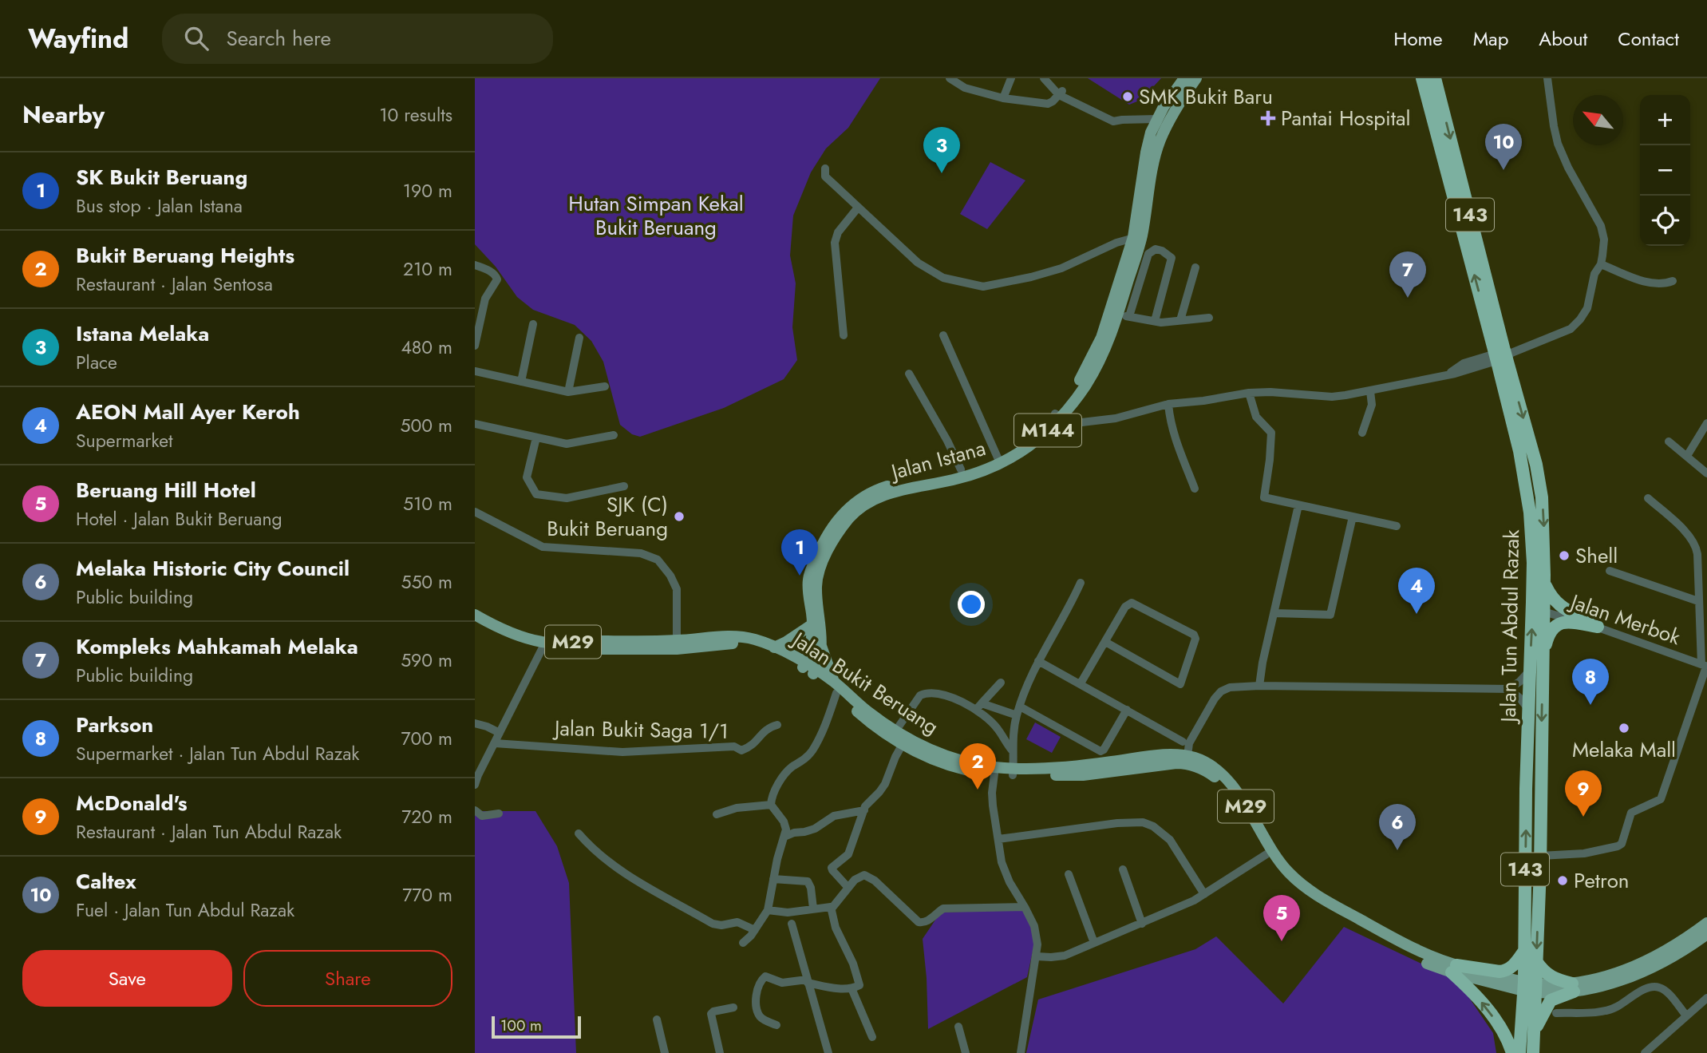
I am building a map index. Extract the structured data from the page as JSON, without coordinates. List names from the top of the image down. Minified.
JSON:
{"streets":{"highway":["143","Jalan Tun Abdul Razak"],"main road":["M144","Jalan Istana","M29","Jalan Bukit Beruang"],"street":["Jalan Merbok","Jalan Bukit Saga 1/1"]},"crossings":[["Jalan Istana","Jalan Bukit Beruang"],["Jalan Merbok","Jalan Tun Abdul Razak"],["Jalan Tun Abdul Razak","Jalan Bukit Beruang"]],"parks":["Hutan Simpan Kekal Bukit Beruang"],"places":{"other":["SMK Bukit Baru","SJK (C) Bukit Beruang","Shell","Melaka Mall","Petron"],"health":["Pantai Hospital"]},"scale_bar":"100 m","north":"top left","page":{"header":"Wayfind","search":"Search here","nav":["Home","Map","About","Contact"],"heading":["Nearby","10 results"],"map_buttons":["+","−"],"pins":["10","3","7","1","4","8","2","9","6","5"],"list":[{"mark":"1","name":"SK Bukit Beruang","note":"Bus stop · Jalan Istana","value":"190 m"},{"mark":"2","name":"Bukit Beruang Heights","note":"Restaurant · Jalan Sentosa","value":"210 m"},{"mark":"3","name":"Istana Melaka","note":"Place","value":"480 m"},{"mark":"4","name":"AEON Mall Ayer Keroh","note":"Supermarket","value":"500 m"},{"mark":"5","name":"Beruang Hill Hotel","note":"Hotel · Jalan Bukit Beruang","value":"510 m"},{"mark":"6","name":"Melaka Historic City Council","note":"Public building","value":"550 m"},{"mark":"7","name":"Kompleks Mahkamah Melaka","note":"Public building","value":"590 m"},{"mark":"8","name":"Parkson","note":"Supermarket · Jalan Tun Abdul Razak","value":"700 m"},{"mark":"9","name":"McDonald's","note":"Restaurant · Jalan Tun Abdul Razak","value":"720 m"},{"mark":"10","name":"Caltex","note":"Fuel · Jalan Tun Abdul Razak","value":"770 m"}],"buttons":["Save","Share"],"scale":"100 m"}}
